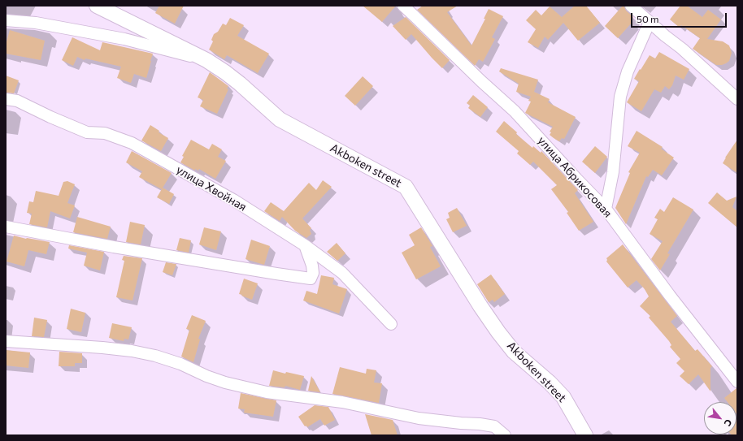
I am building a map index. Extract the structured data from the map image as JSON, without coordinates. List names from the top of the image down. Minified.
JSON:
{"streets":{"street":["Akboken street","улица Абрикосовая","улица Хвойная"]},"scale_bar":"50 m","north":"bottom right"}
